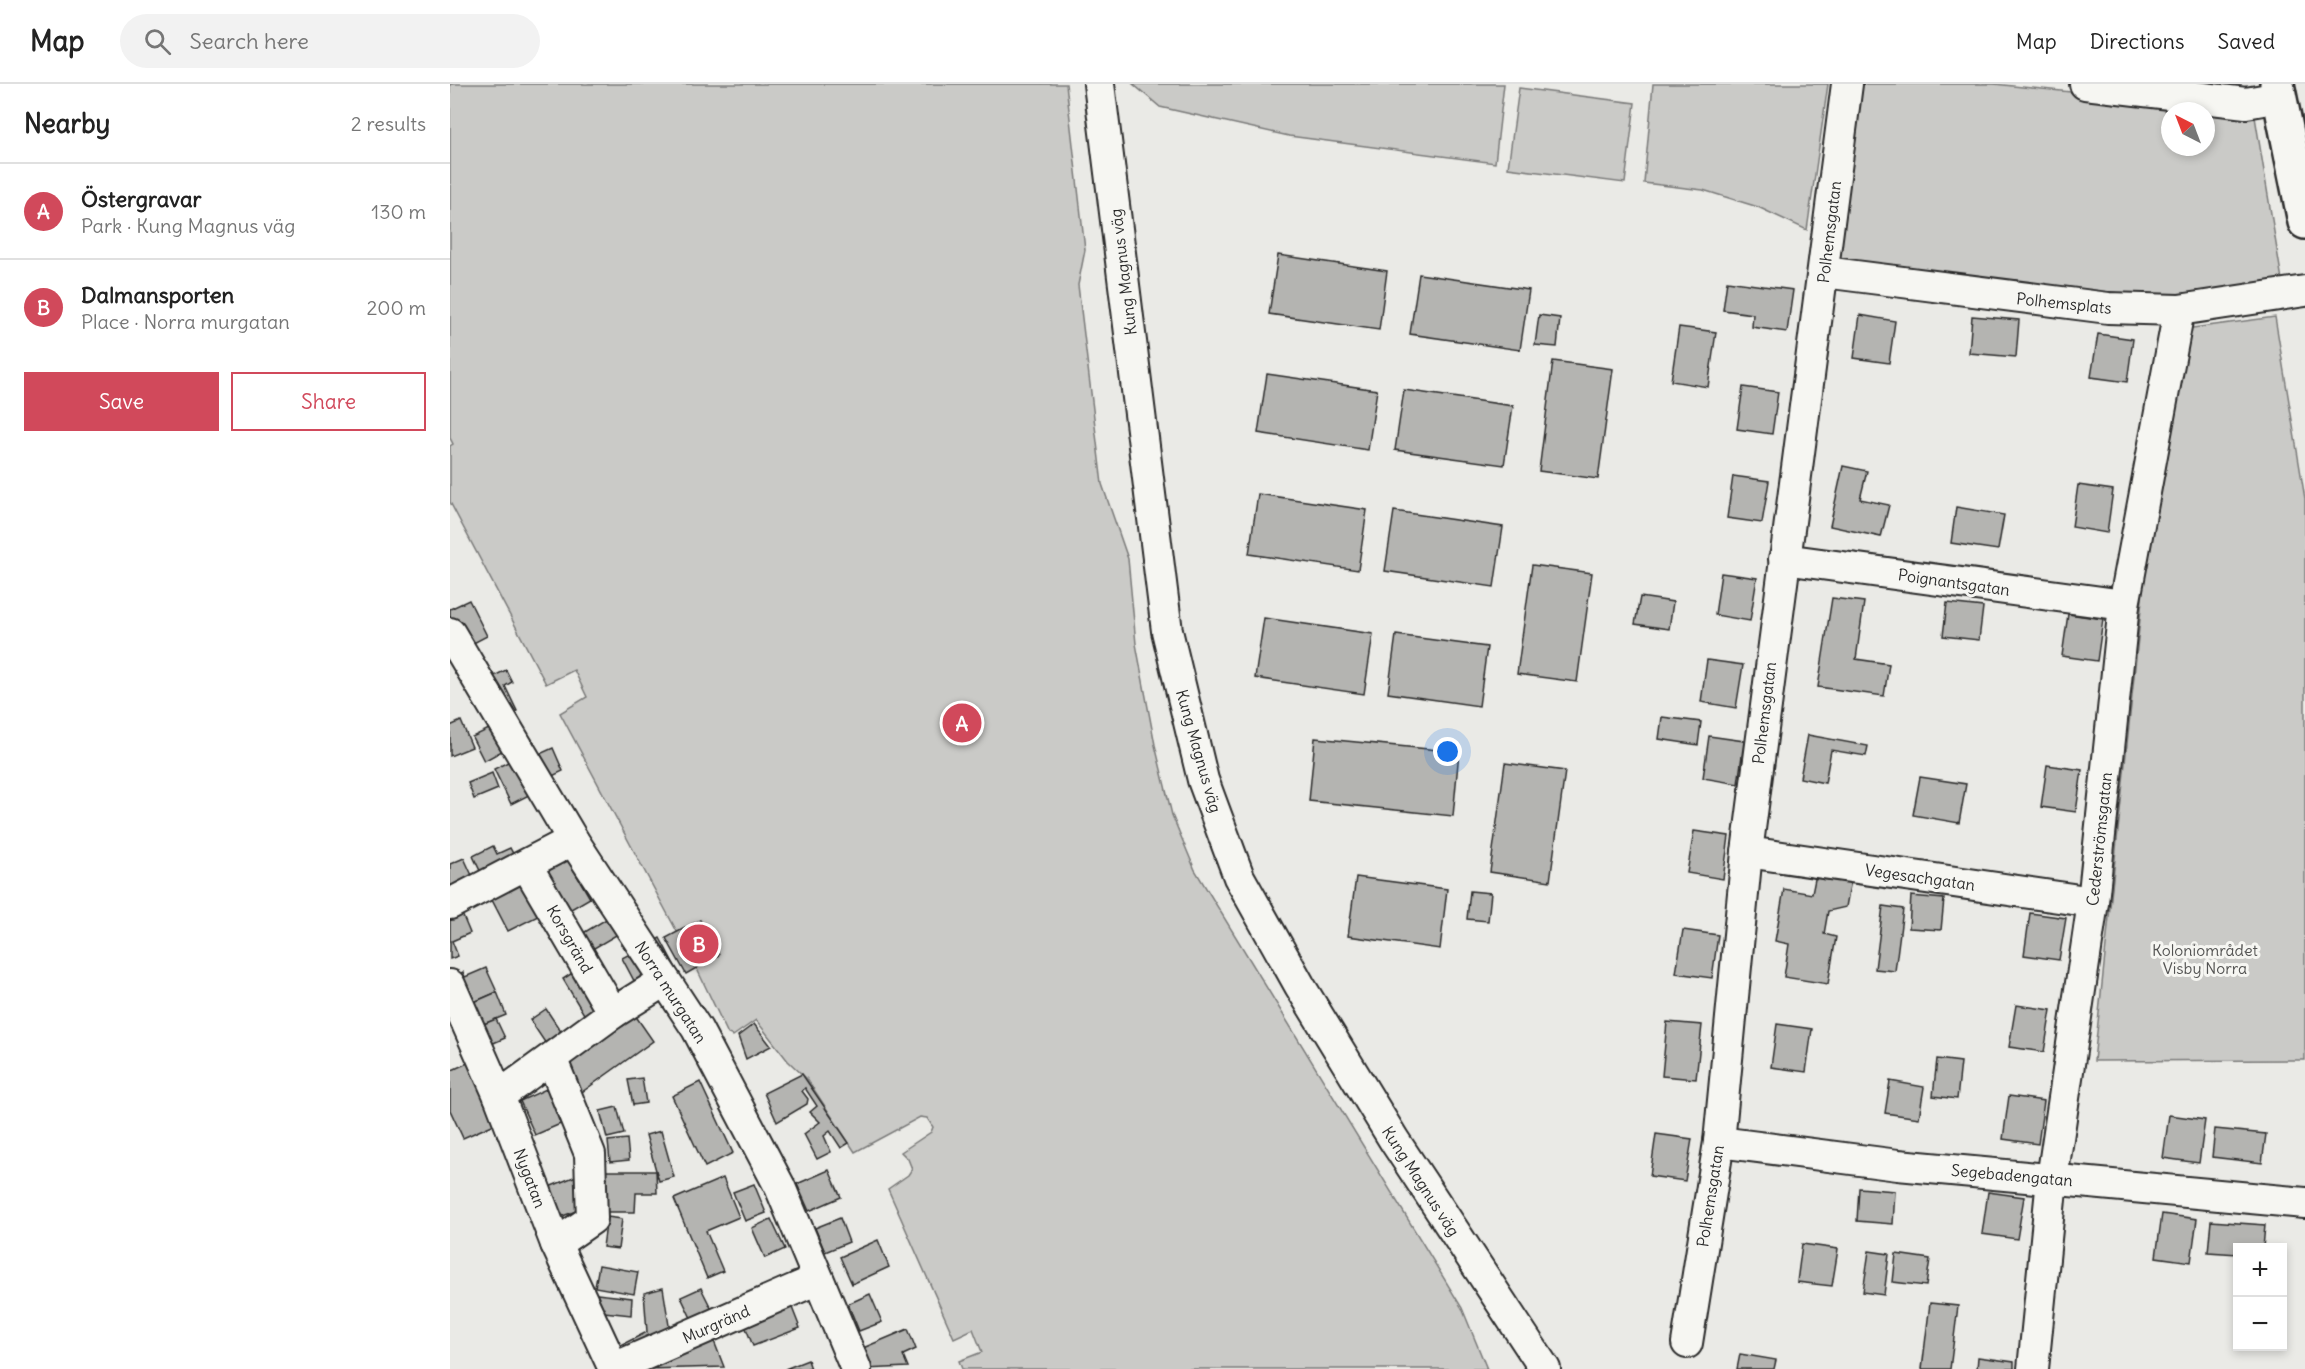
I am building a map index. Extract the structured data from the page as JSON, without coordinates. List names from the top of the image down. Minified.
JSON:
{"streets":{"street":["Polhemsgatan","Kung Magnus väg","Polhemsplats","Poignantsgatan","Cederströmsgatan","Vegesachgatan","Korsgränd","Norra murgatan","Segebadengatan","Nygatan","Murgränd"]},"crossings":[["Polhemsgatan","Polhemsplats"],["Polhemsgatan","Poignantsgatan"],["Polhemsgatan","Vegesachgatan"],["Polhemsgatan","Segebadengatan"],["Polhemsplats","Cederströmsgatan"],["Poignantsgatan","Cederströmsgatan"],["Cederströmsgatan","Vegesachgatan"],["Cederströmsgatan","Segebadengatan"],["Norra murgatan","Murgränd"],["Nygatan","Murgränd"]],"parks":["Koloniområdet Visby Norra"],"north":"top left","page":{"header":"Map","search":"Search here","nav":["Map","Directions","Saved"],"heading":["Nearby","2 results"],"list":[{"mark":"A","name":"Östergravar","note":"Park · Kung Magnus väg","value":"130 m"},{"mark":"B","name":"Dalmansporten","note":"Place · Norra murgatan","value":"200 m"}],"buttons":["Save","Share"],"pins":["A","B"],"map_buttons":["+","−"]}}
